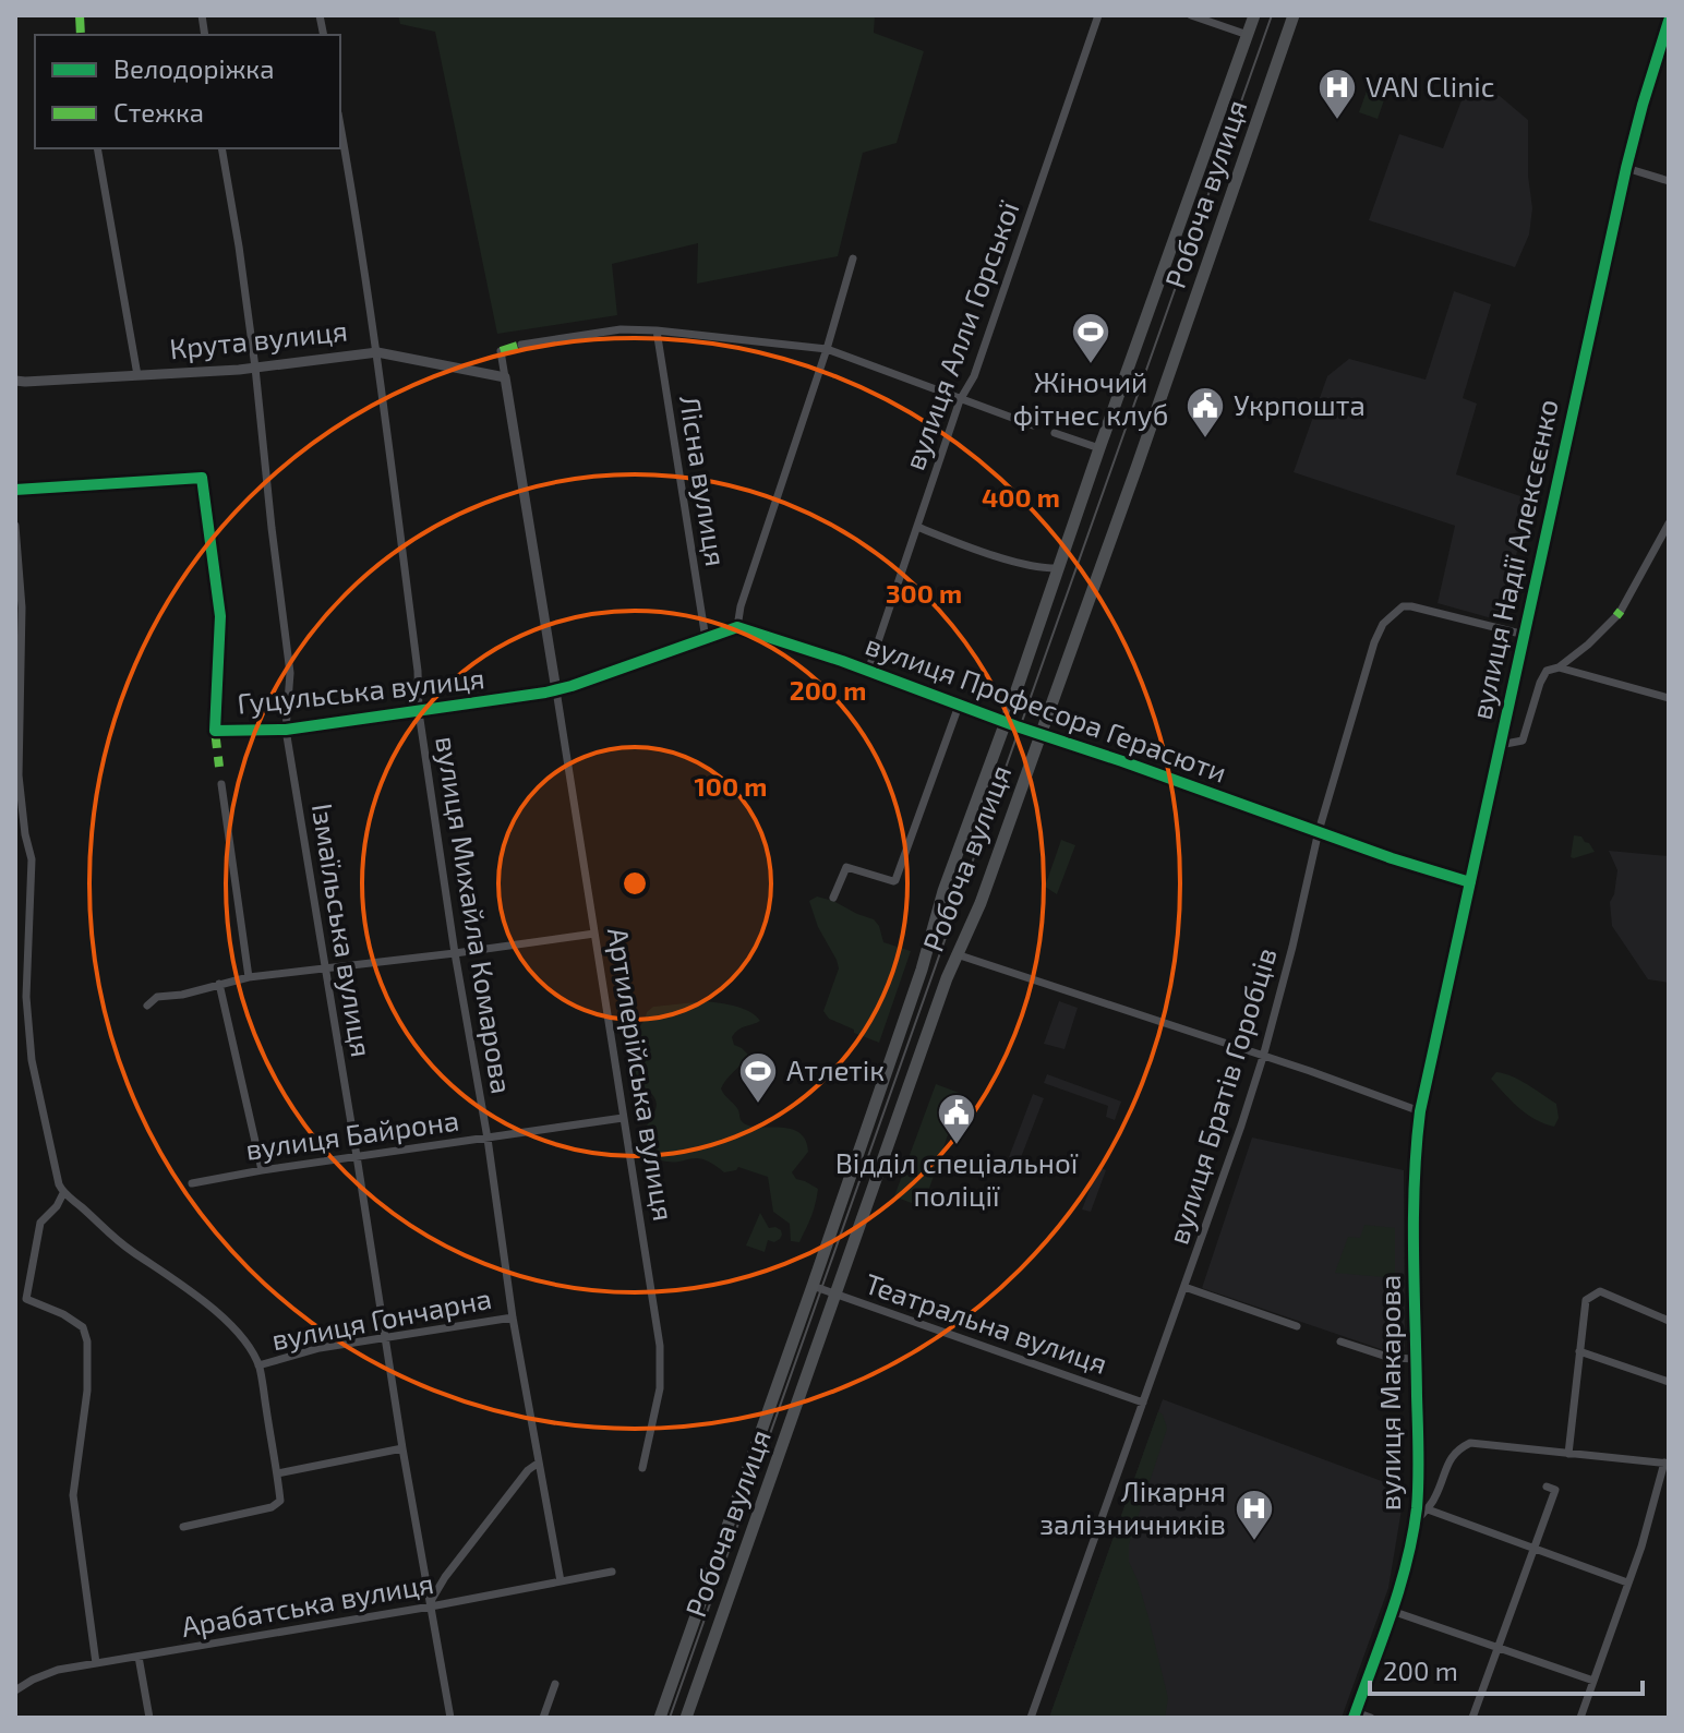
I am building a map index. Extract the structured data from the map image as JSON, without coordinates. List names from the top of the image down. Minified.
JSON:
{"streets":{"main road":["Робоча вулиця"],"street":["вулиця Алли Горської","Крута вулиця","Лісна вулиця","вулиця Надії Алексєєнко","Гуцульська вулиця","вулиця Професора Герасюти","вулиця Михайла Комарова","Ізмаїльська вулиця","Артилерійська вулиця","вулиця Братів Горобців","вулиця Байрона","вулиця Гончарна","Театральна вулиця","вулиця Макарова","Арабатська вулиця"]},"crossings":[["Робоча вулиця","вулиця Професора Герасюти"],["Робоча вулиця","Театральна вулиця"],["вулиця Алли Горської","вулиця Професора Герасюти"],["Крута вулиця","вулиця Михайла Комарова"],["Крута вулиця","Ізмаїльська вулиця"],["Крута вулиця","Артилерійська вулиця"],["вулиця Надії Алексєєнко","вулиця Професора Герасюти"],["вулиця Надії Алексєєнко","вулиця Братів Горобців"],["вулиця Надії Алексєєнко","вулиця Макарова"],["Гуцульська вулиця","вулиця Михайла Комарова"],["Гуцульська вулиця","Ізмаїльська вулиця"],["Гуцульська вулиця","Артилерійська вулиця"],["вулиця Професора Герасюти","вулиця Братів Горобців"],["вулиця Михайла Комарова","вулиця Байрона"],["вулиця Михайла Комарова","вулиця Гончарна"],["вулиця Михайла Комарова","Арабатська вулиця"],["Ізмаїльська вулиця","вулиця Байрона"],["Ізмаїльська вулиця","вулиця Гончарна"],["Ізмаїльська вулиця","Арабатська вулиця"],["Артилерійська вулиця","вулиця Байрона"],["вулиця Братів Горобців","Театральна вулиця"]],"places":{"hospital":["VAN Clinic","Лікарня залізничників"],"sports":["Жіночий фітнес клуб","Атлетік"],"public building":["Укрпошта","Відділ спеціальної поліції"]},"legend":["Велодоріжка","Стежка"],"scale_bar":"200 m","rings":["400 m","300 m","200 m","100 m"]}
